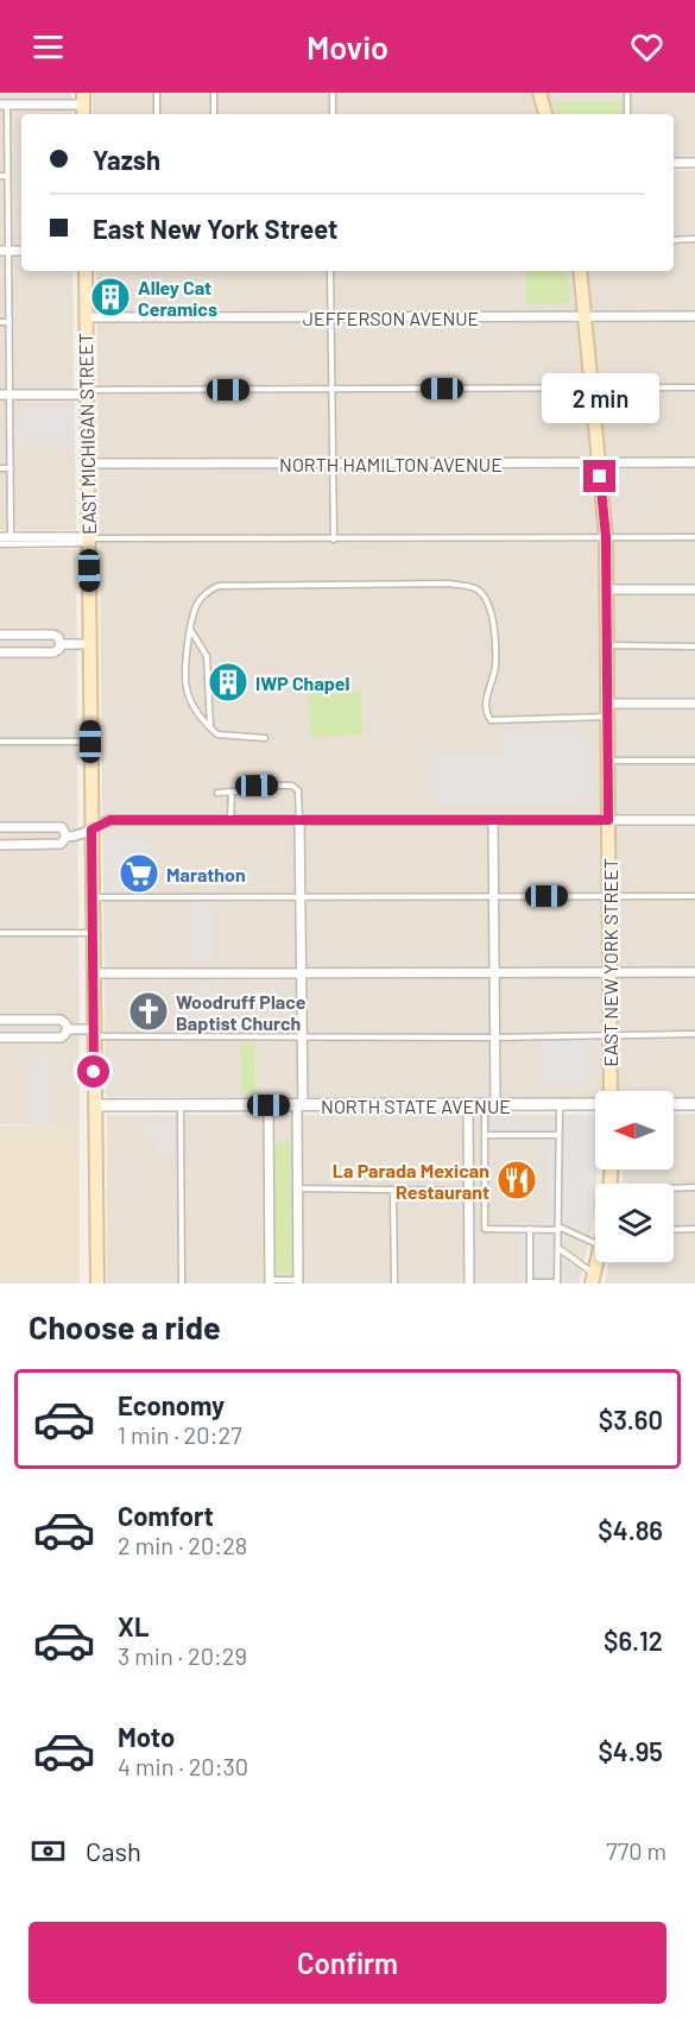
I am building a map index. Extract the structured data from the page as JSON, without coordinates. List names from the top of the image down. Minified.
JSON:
{"streets":{"main road":["EAST MICHIGAN STREET","EAST NEW YORK STREET"],"street":["JEFFERSON AVENUE","NORTH HAMILTON AVENUE","NORTH STATE AVENUE"]},"crossings":[["JEFFERSON AVENUE","EAST MICHIGAN STREET"],["JEFFERSON AVENUE","EAST NEW YORK STREET"],["EAST MICHIGAN STREET","NORTH HAMILTON AVENUE"],["EAST MICHIGAN STREET","NORTH STATE AVENUE"],["NORTH HAMILTON AVENUE","EAST NEW YORK STREET"]],"places":{"building":["Alley Cat Ceramics","IWP Chapel"],"supermarket":["Marathon"],"church":["Woodruff Place Baptist Church"],"restaurant":["La Parada Mexican Restaurant"]},"north":"left","page":{"header":"Movio","banner":["Yazsh","East New York Street"],"bubble":"2 min","heading":"Choose a ride","list":[{"name":"Economy","note":"1 min · 20:27","value":"$3.60"},{"name":"Comfort","note":"2 min · 20:28","value":"$4.86"},{"name":"XL","note":"3 min · 20:29","value":"$6.12"},{"name":"Moto","note":"4 min · 20:30","value":"$4.95"}],"pay":["Cash","770 m"],"buttons":"Confirm"}}
